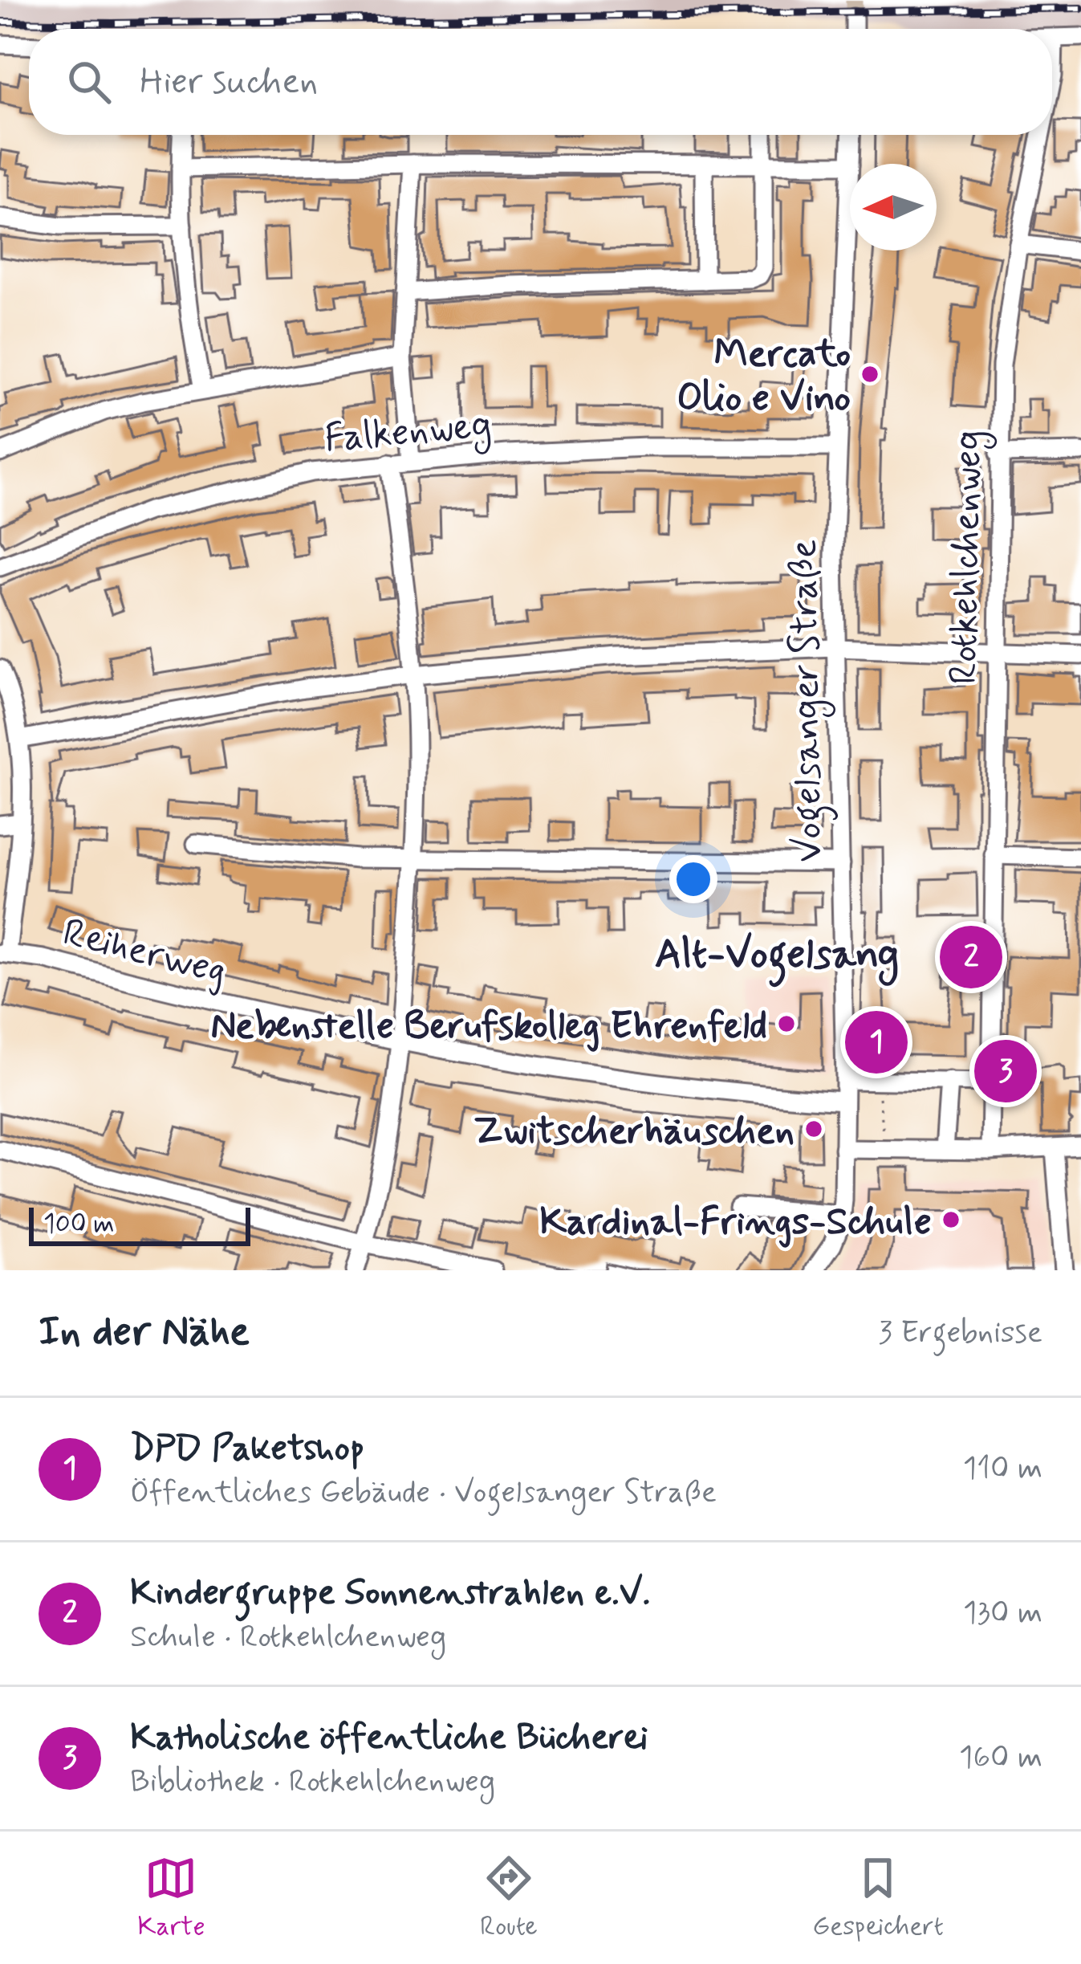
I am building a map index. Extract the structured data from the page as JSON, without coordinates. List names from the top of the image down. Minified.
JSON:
{"streets":{"street":["Falkenweg","Rotkehlchenweg","Vogelsanger Straße","Reiherweg"]},"crossings":[["Falkenweg","Vogelsanger Straße"],["Vogelsanger Straße","Reiherweg"]],"districts":["Alt-Vogelsang"],"places":["Mercato Olio e Vino","Nebenstelle Berufskolleg Ehrenfeld","Zwitscherhäuschen","Kardinal-Frings-Schule"],"scale_bar":"100 m","north":"left","page":{"search":"Hier suchen","pins":["2","1","3"],"scale":"100 m","heading":["In der Nähe","3 Ergebnisse"],"list":[{"mark":"1","name":"DPD Paketshop","note":"Öffentliches Gebäude · Vogelsanger Straße","value":"110 m"},{"mark":"2","name":"Kindergruppe Sonnenstrahlen e.V.","note":"Schule · Rotkehlchenweg","value":"130 m"},{"mark":"3","name":"Katholische öffentliche Bücherei","note":"Bibliothek · Rotkehlchenweg","value":"160 m"}],"nav":["Karte","Route","Gespeichert"]}}
